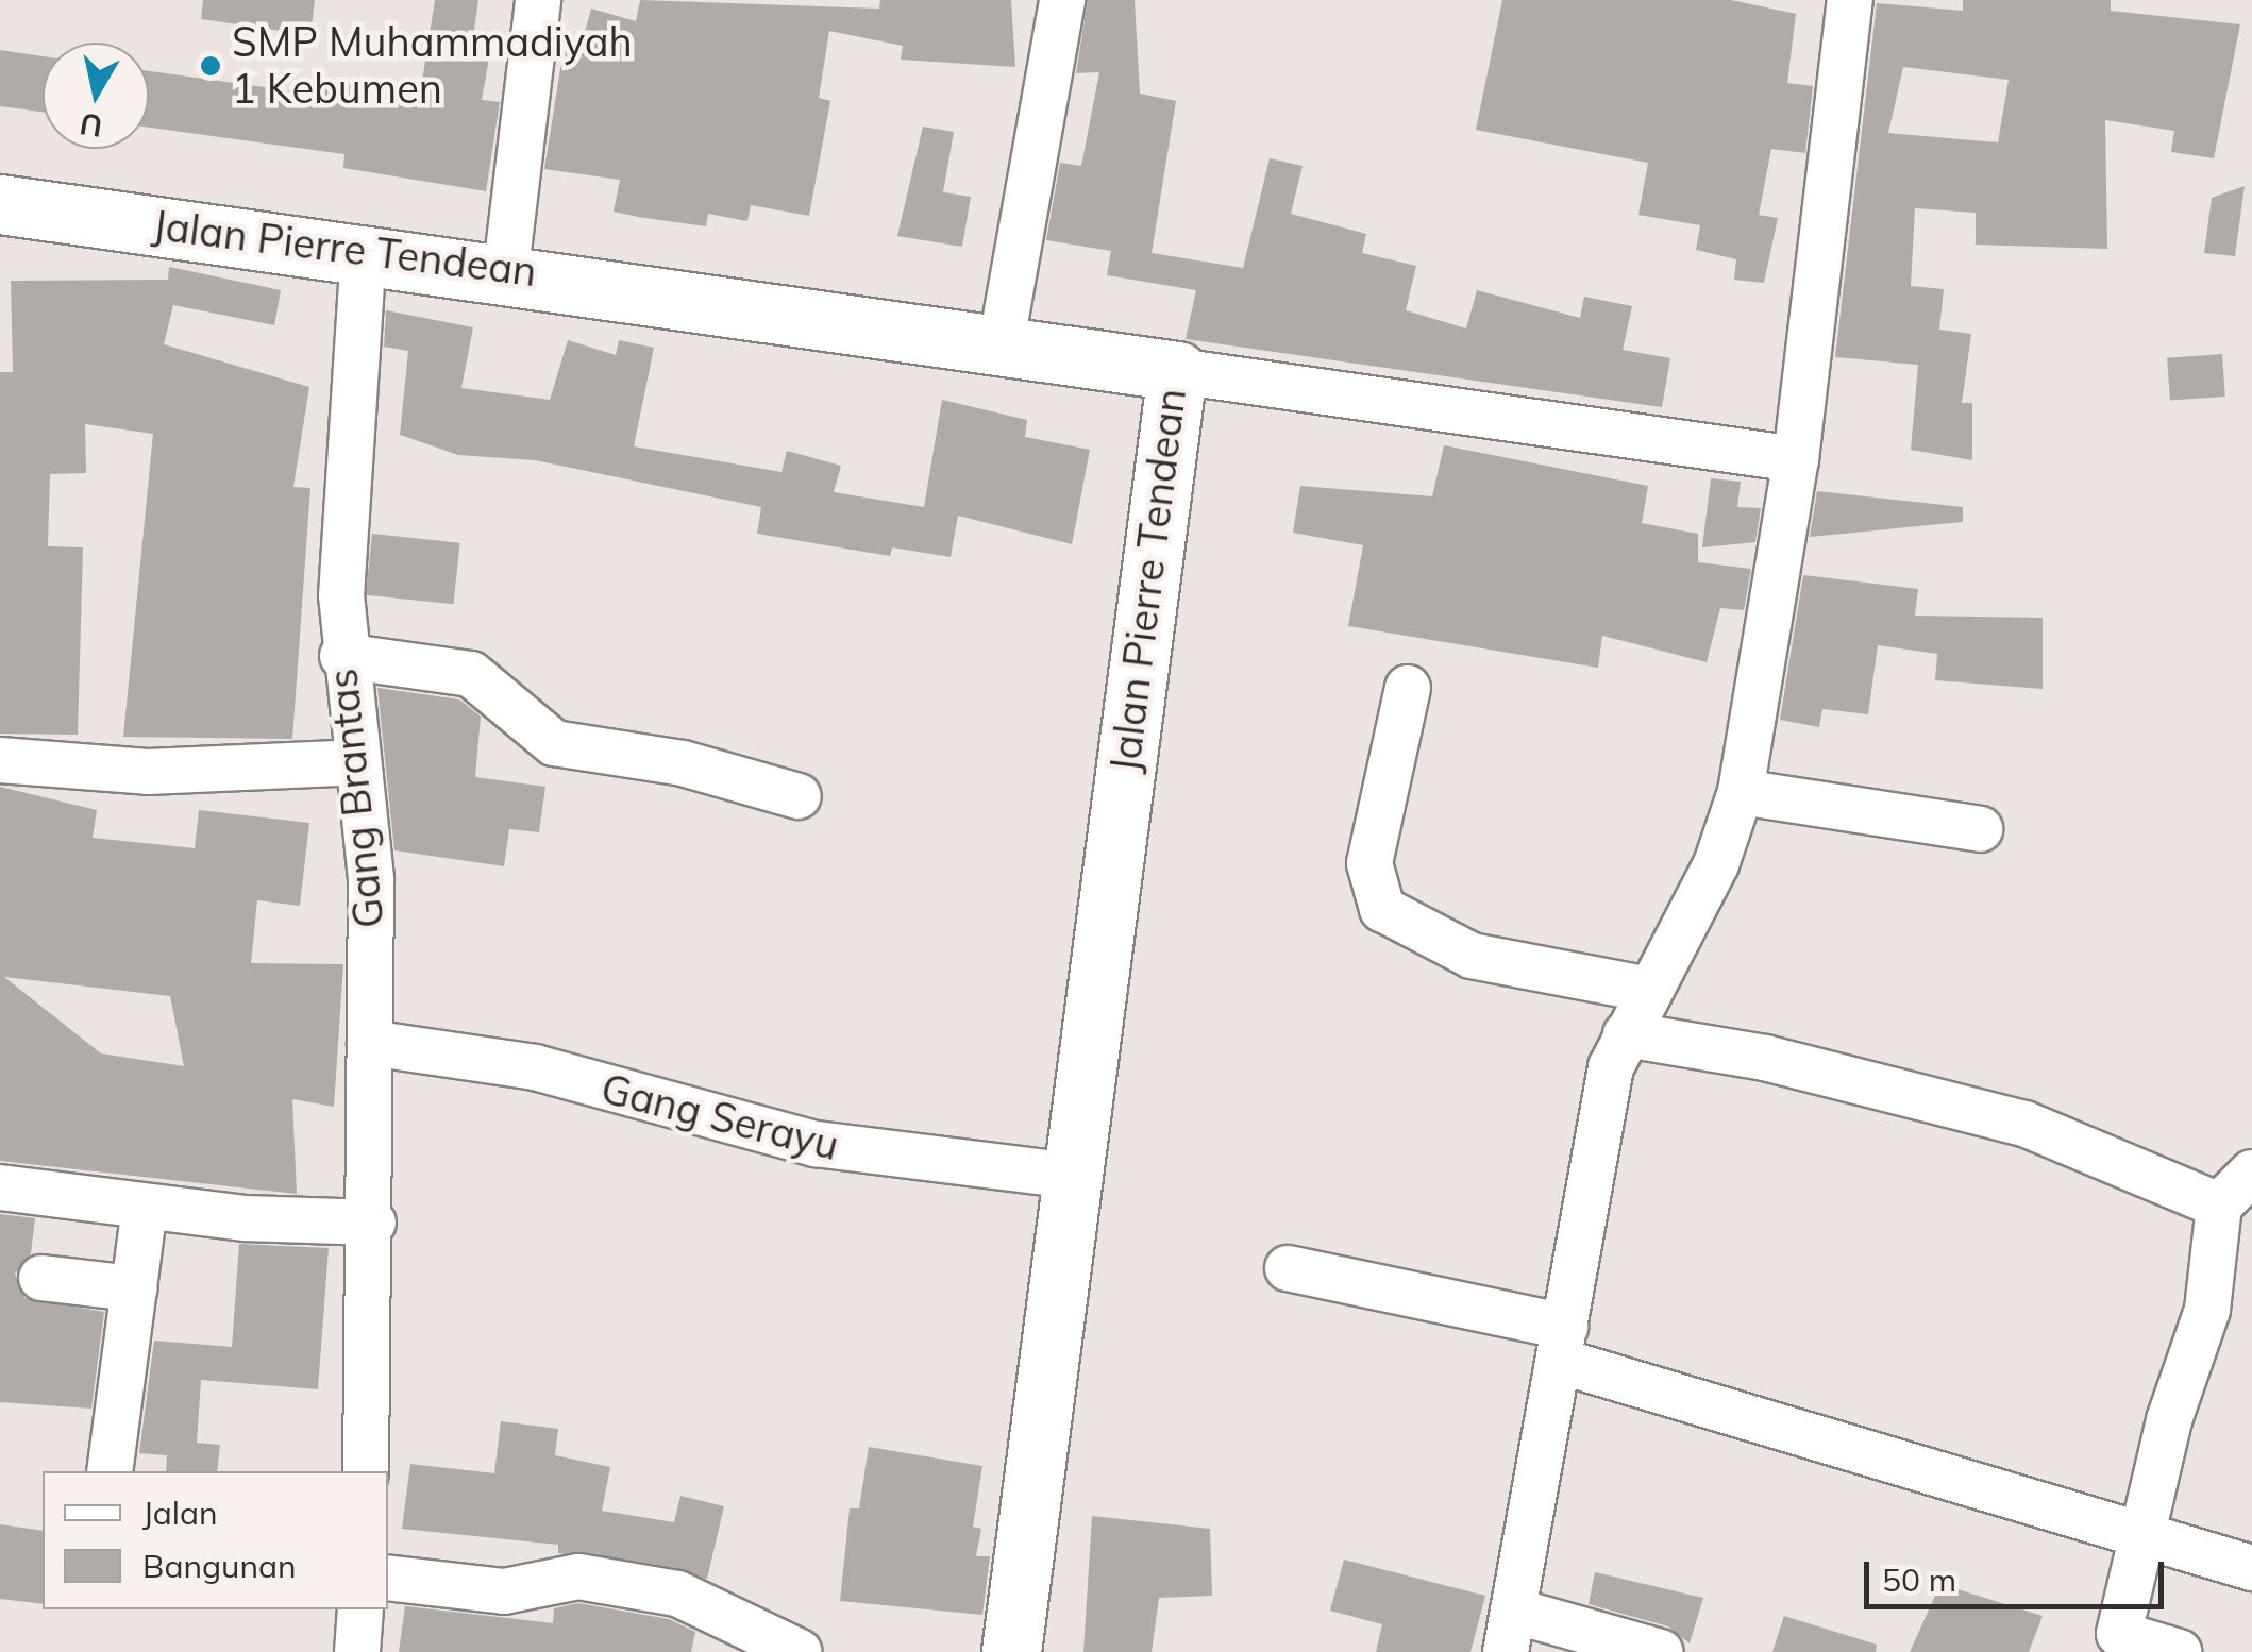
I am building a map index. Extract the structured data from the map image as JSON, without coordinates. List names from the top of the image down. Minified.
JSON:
{"streets":{"main road":["Jalan Pierre Tendean"],"street":["Gang Brantas","Gang Serayu"]},"crossings":[["Jalan Pierre Tendean","Gang Brantas"],["Jalan Pierre Tendean","Gang Serayu"],["Gang Brantas","Gang Serayu"]],"places":["SMP Muhammadiyah 1 Kebumen"],"legend":["Jalan","Bangunan"],"scale_bar":"50 m","north":"bottom"}
